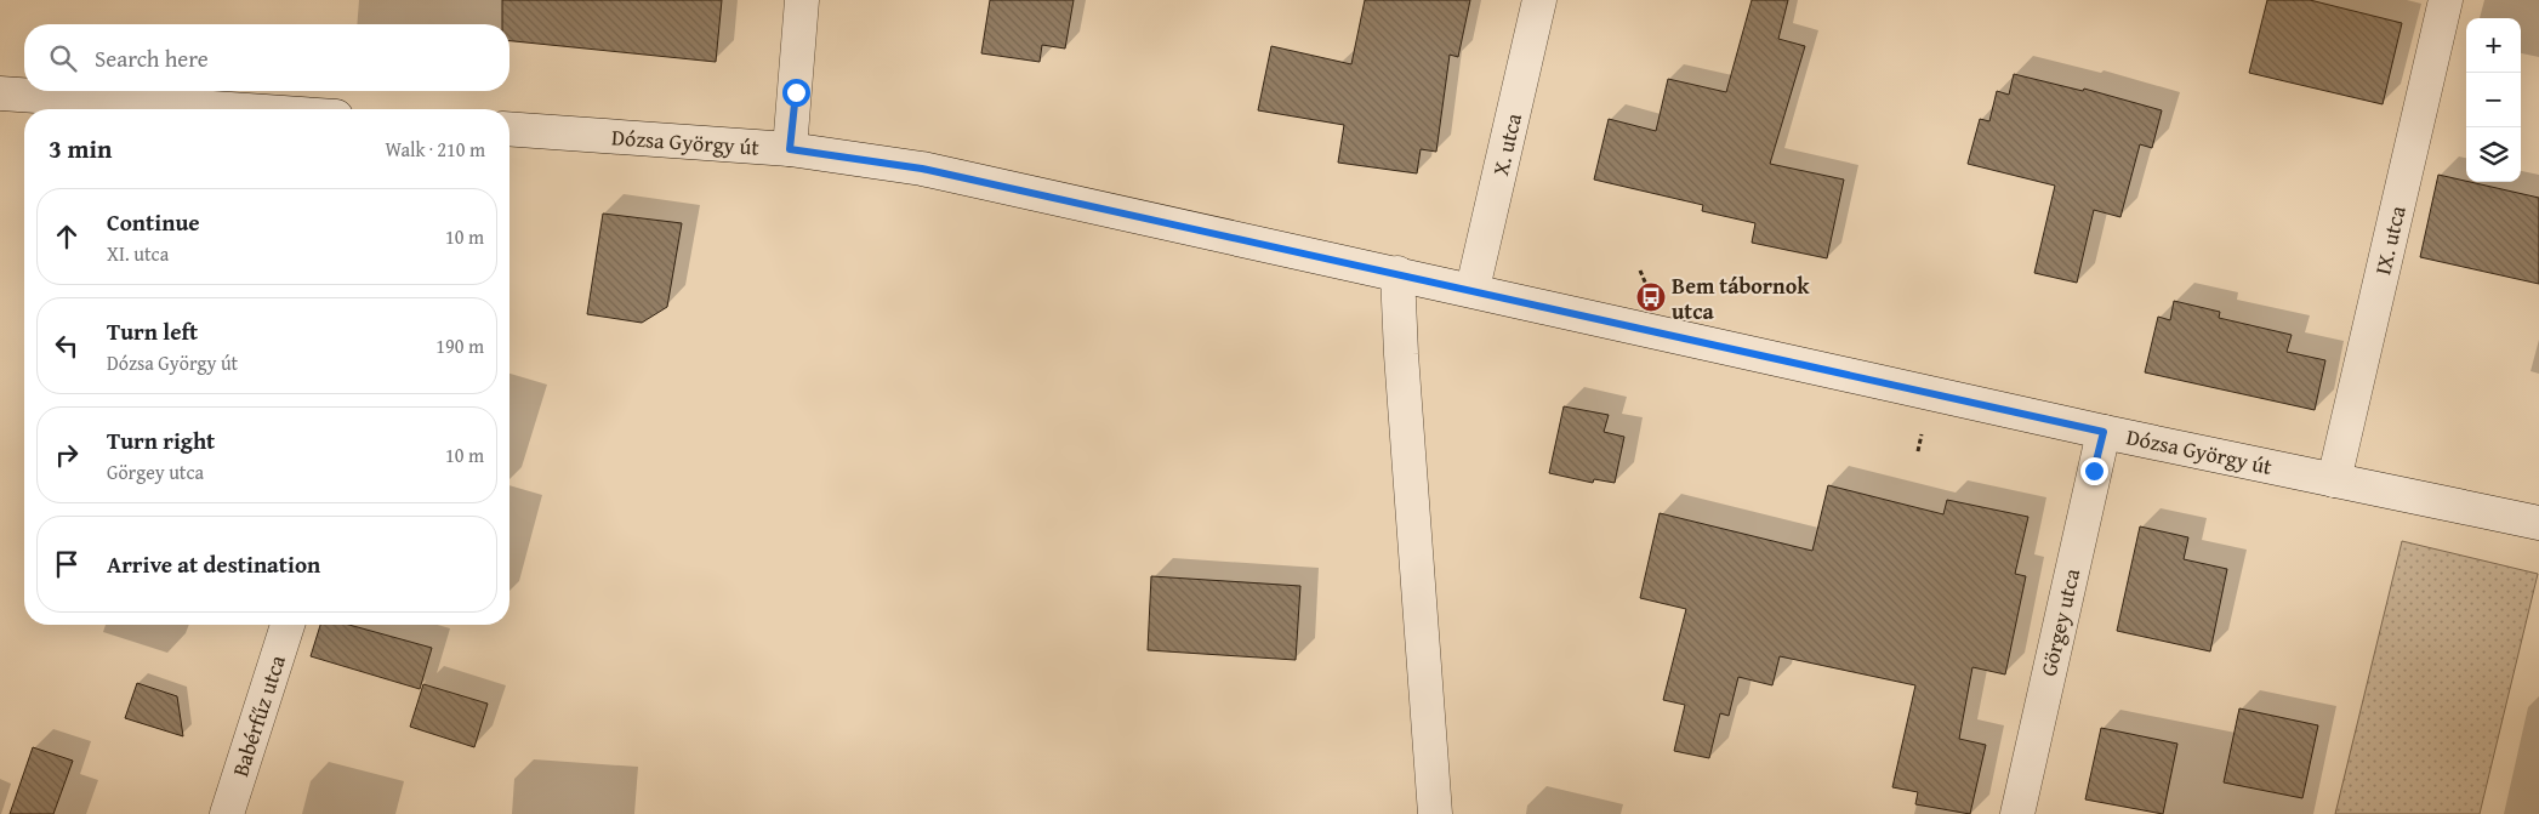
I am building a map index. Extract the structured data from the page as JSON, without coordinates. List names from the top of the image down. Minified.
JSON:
{"streets":{"street":["Dózsa György út","X. utca","IX. utca","Görgey utca","Babérfűz utca"]},"crossings":[["Dózsa György út","X. utca"],["Dózsa György út","IX. utca"],["Dózsa György út","Görgey utca"]],"places":{"bus stop":["Bem tábornok utca"]},"page":{"map_buttons":["+","−"],"search":"Search here","heading":["3 min","Walk · 210 m"],"list":[["Continue","XI. utca","10 m"],["Turn left","Dózsa György út","190 m"],["Turn right","Görgey utca","10 m"],"Arrive at destination"]}}
